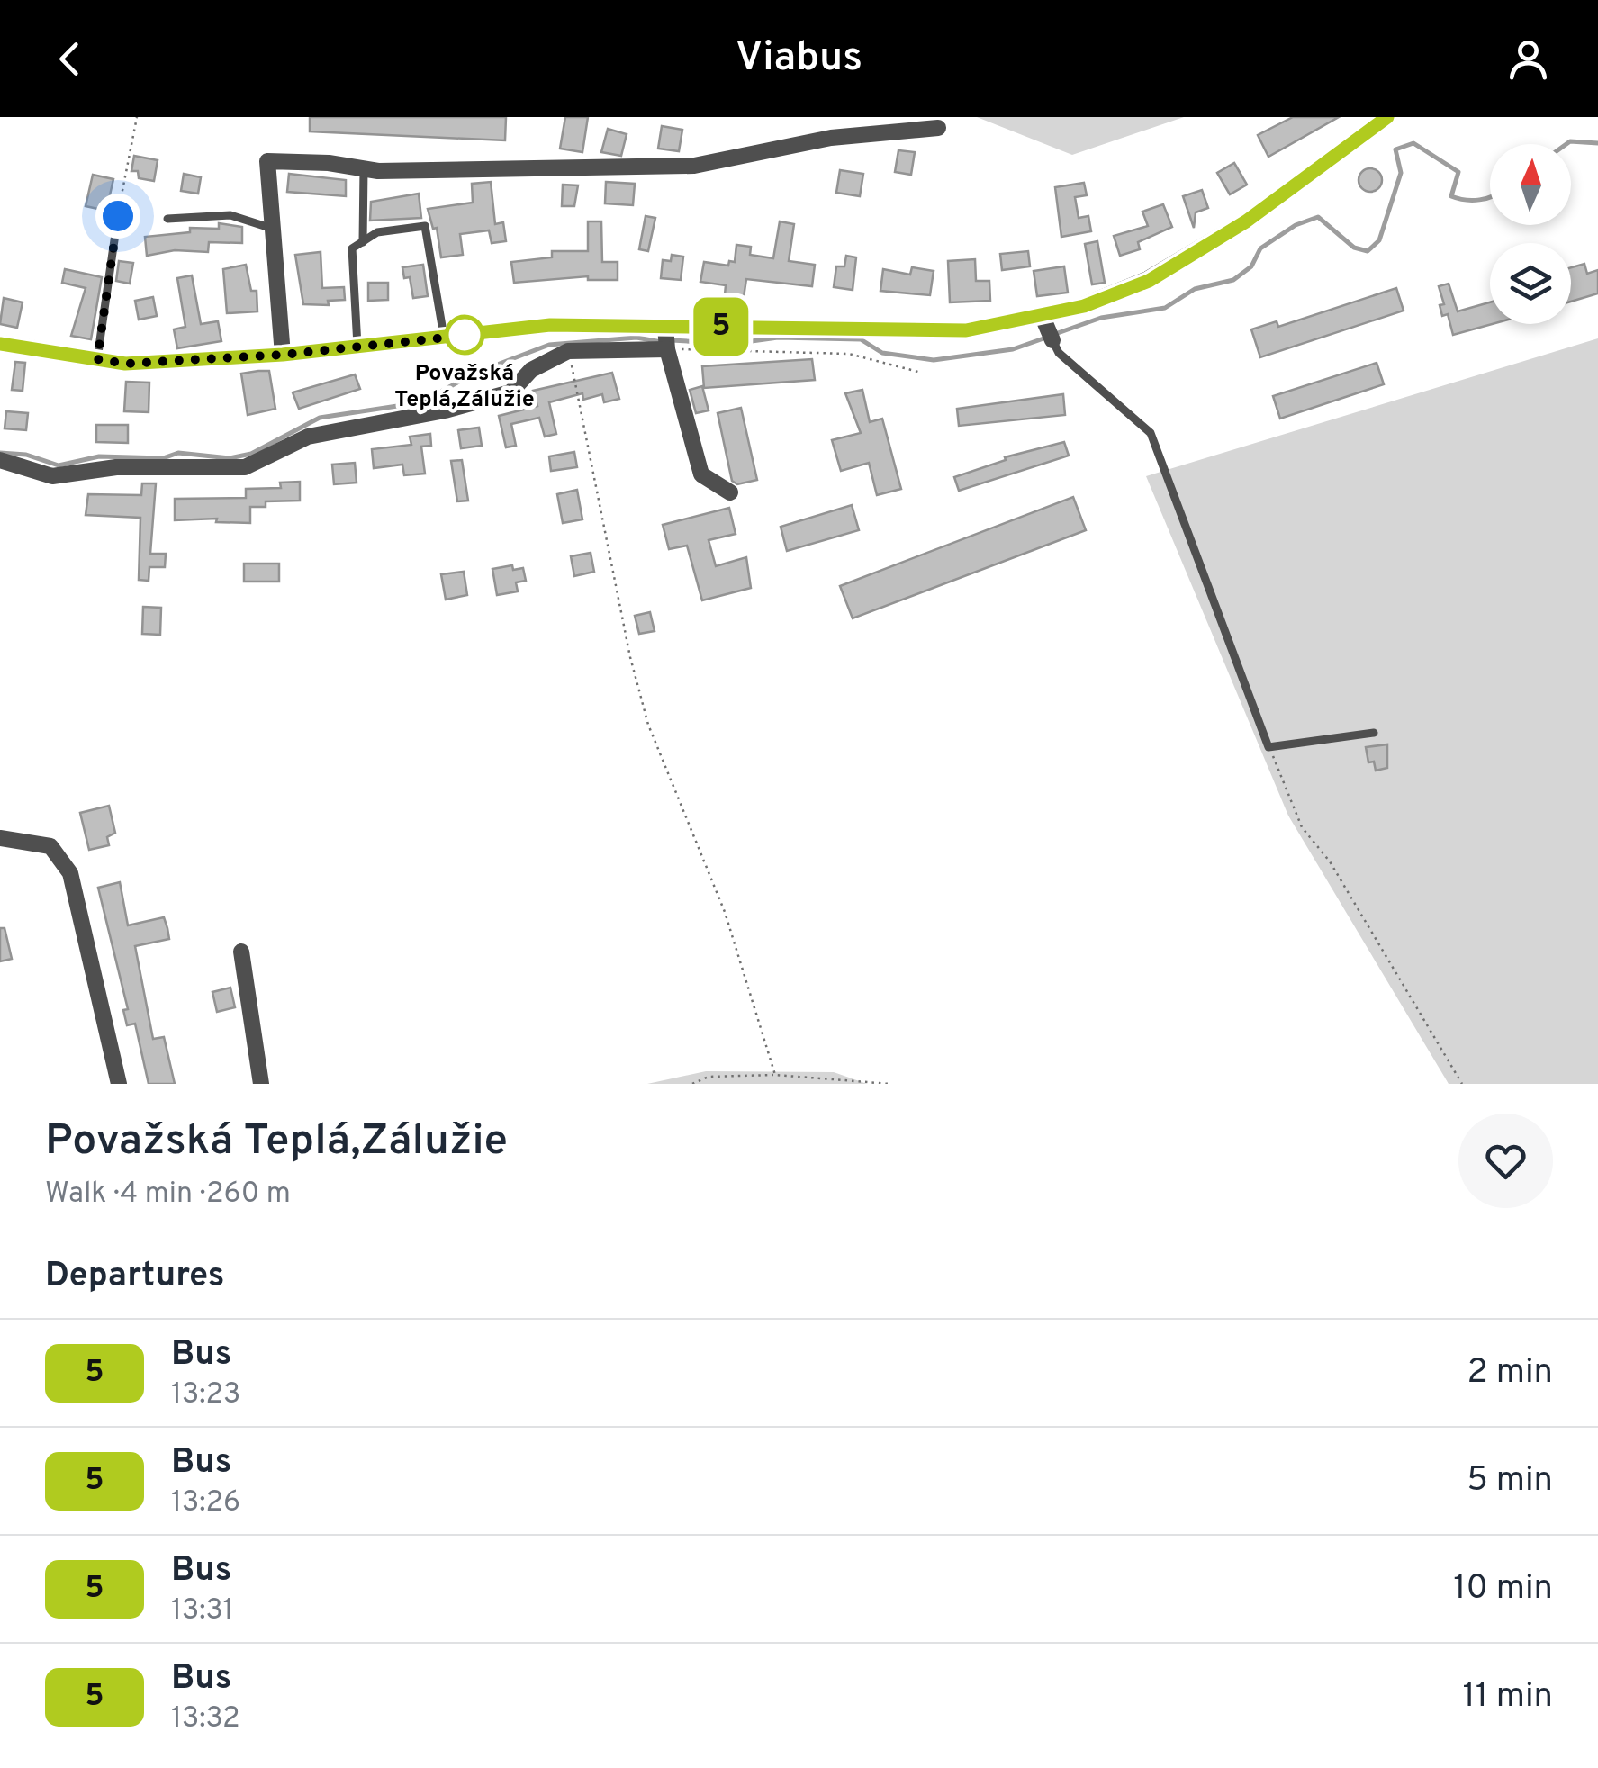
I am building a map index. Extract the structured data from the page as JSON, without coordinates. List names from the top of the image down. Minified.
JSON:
{"places":["Považská Teplá,Zálužie"],"lines":["bus line 5"],"north":"top","page":{"header":"Viabus","on_map":"5","heading":[["Považská Teplá,Zálužie","Walk · 4 min · 260 m"],"Departures"],"list":[{"mark":"5","name":"Bus","note":"13:23","value":"2 min"},{"mark":"5","name":"Bus","note":"13:26","value":"5 min"},{"mark":"5","name":"Bus","note":"13:31","value":"10 min"},{"mark":"5","name":"Bus","note":"13:32","value":"11 min"}]}}
